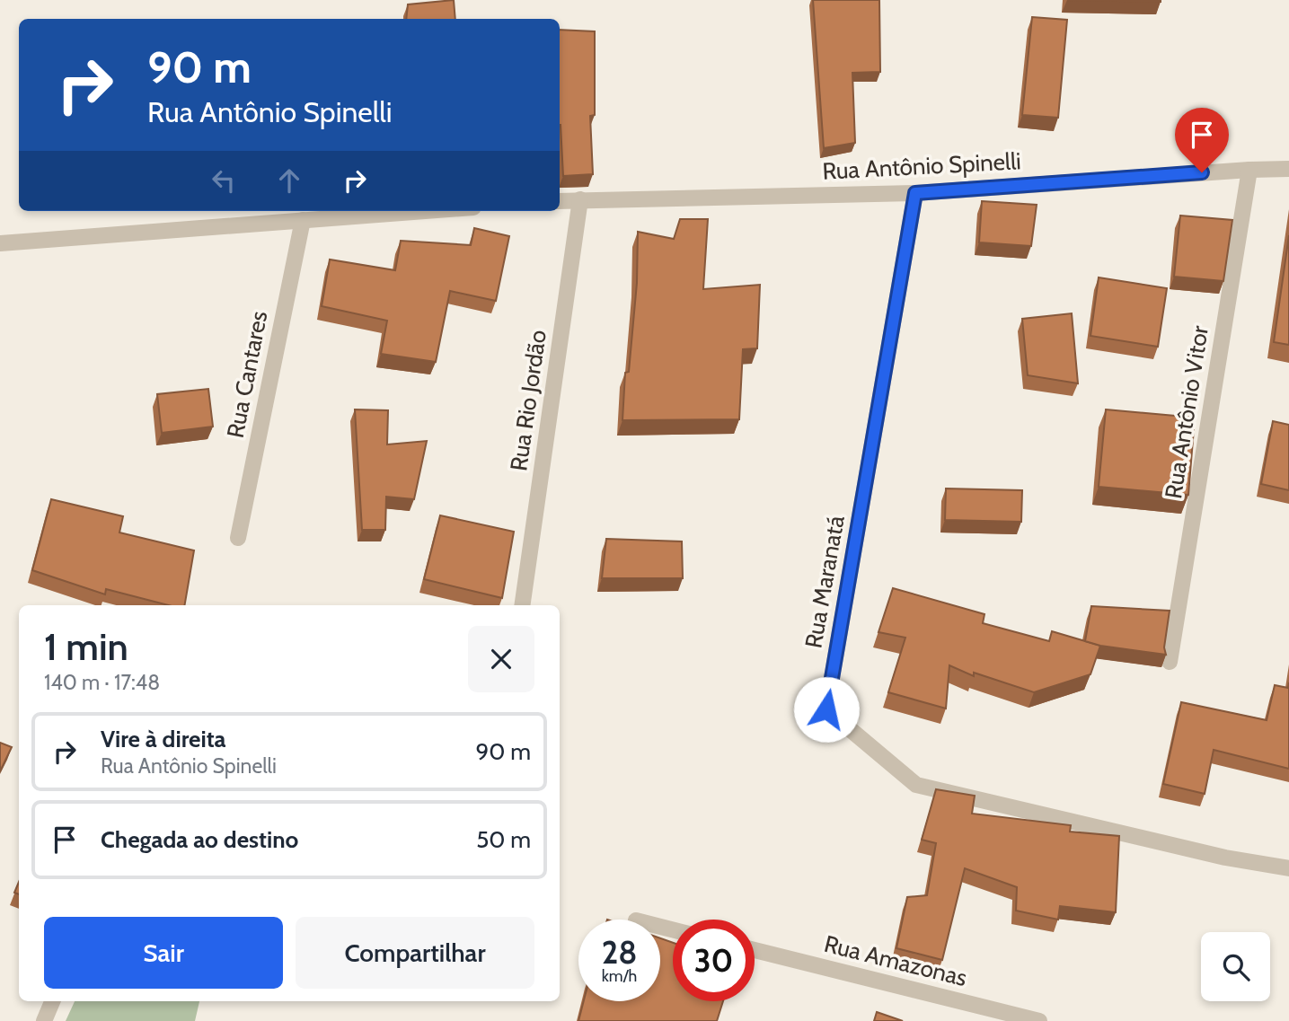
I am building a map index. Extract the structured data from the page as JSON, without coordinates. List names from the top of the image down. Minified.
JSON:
{"streets":{"street":["Rua Antônio Spinelli","Rua Cantares","Rua Rio Jordão","Rua Antônio Vitor","Rua Maranatá","Rua Amazonas"]},"crossings":[["Rua Antônio Spinelli","Rua Rio Jordão"],["Rua Antônio Spinelli","Rua Antônio Vitor"],["Rua Antônio Spinelli","Rua Maranatá"]],"page":{"turn":["90 m","Rua Antônio Spinelli"],"heading":["1 min","140 m · 17:48"],"list":[{"name":"Vire à direita","note":"Rua Antônio Spinelli","value":"90 m"},{"name":"Chegada ao destino","value":"50 m"}],"buttons":["Sair","Compartilhar"],"speed":"28 km/h","limit":"30"}}
